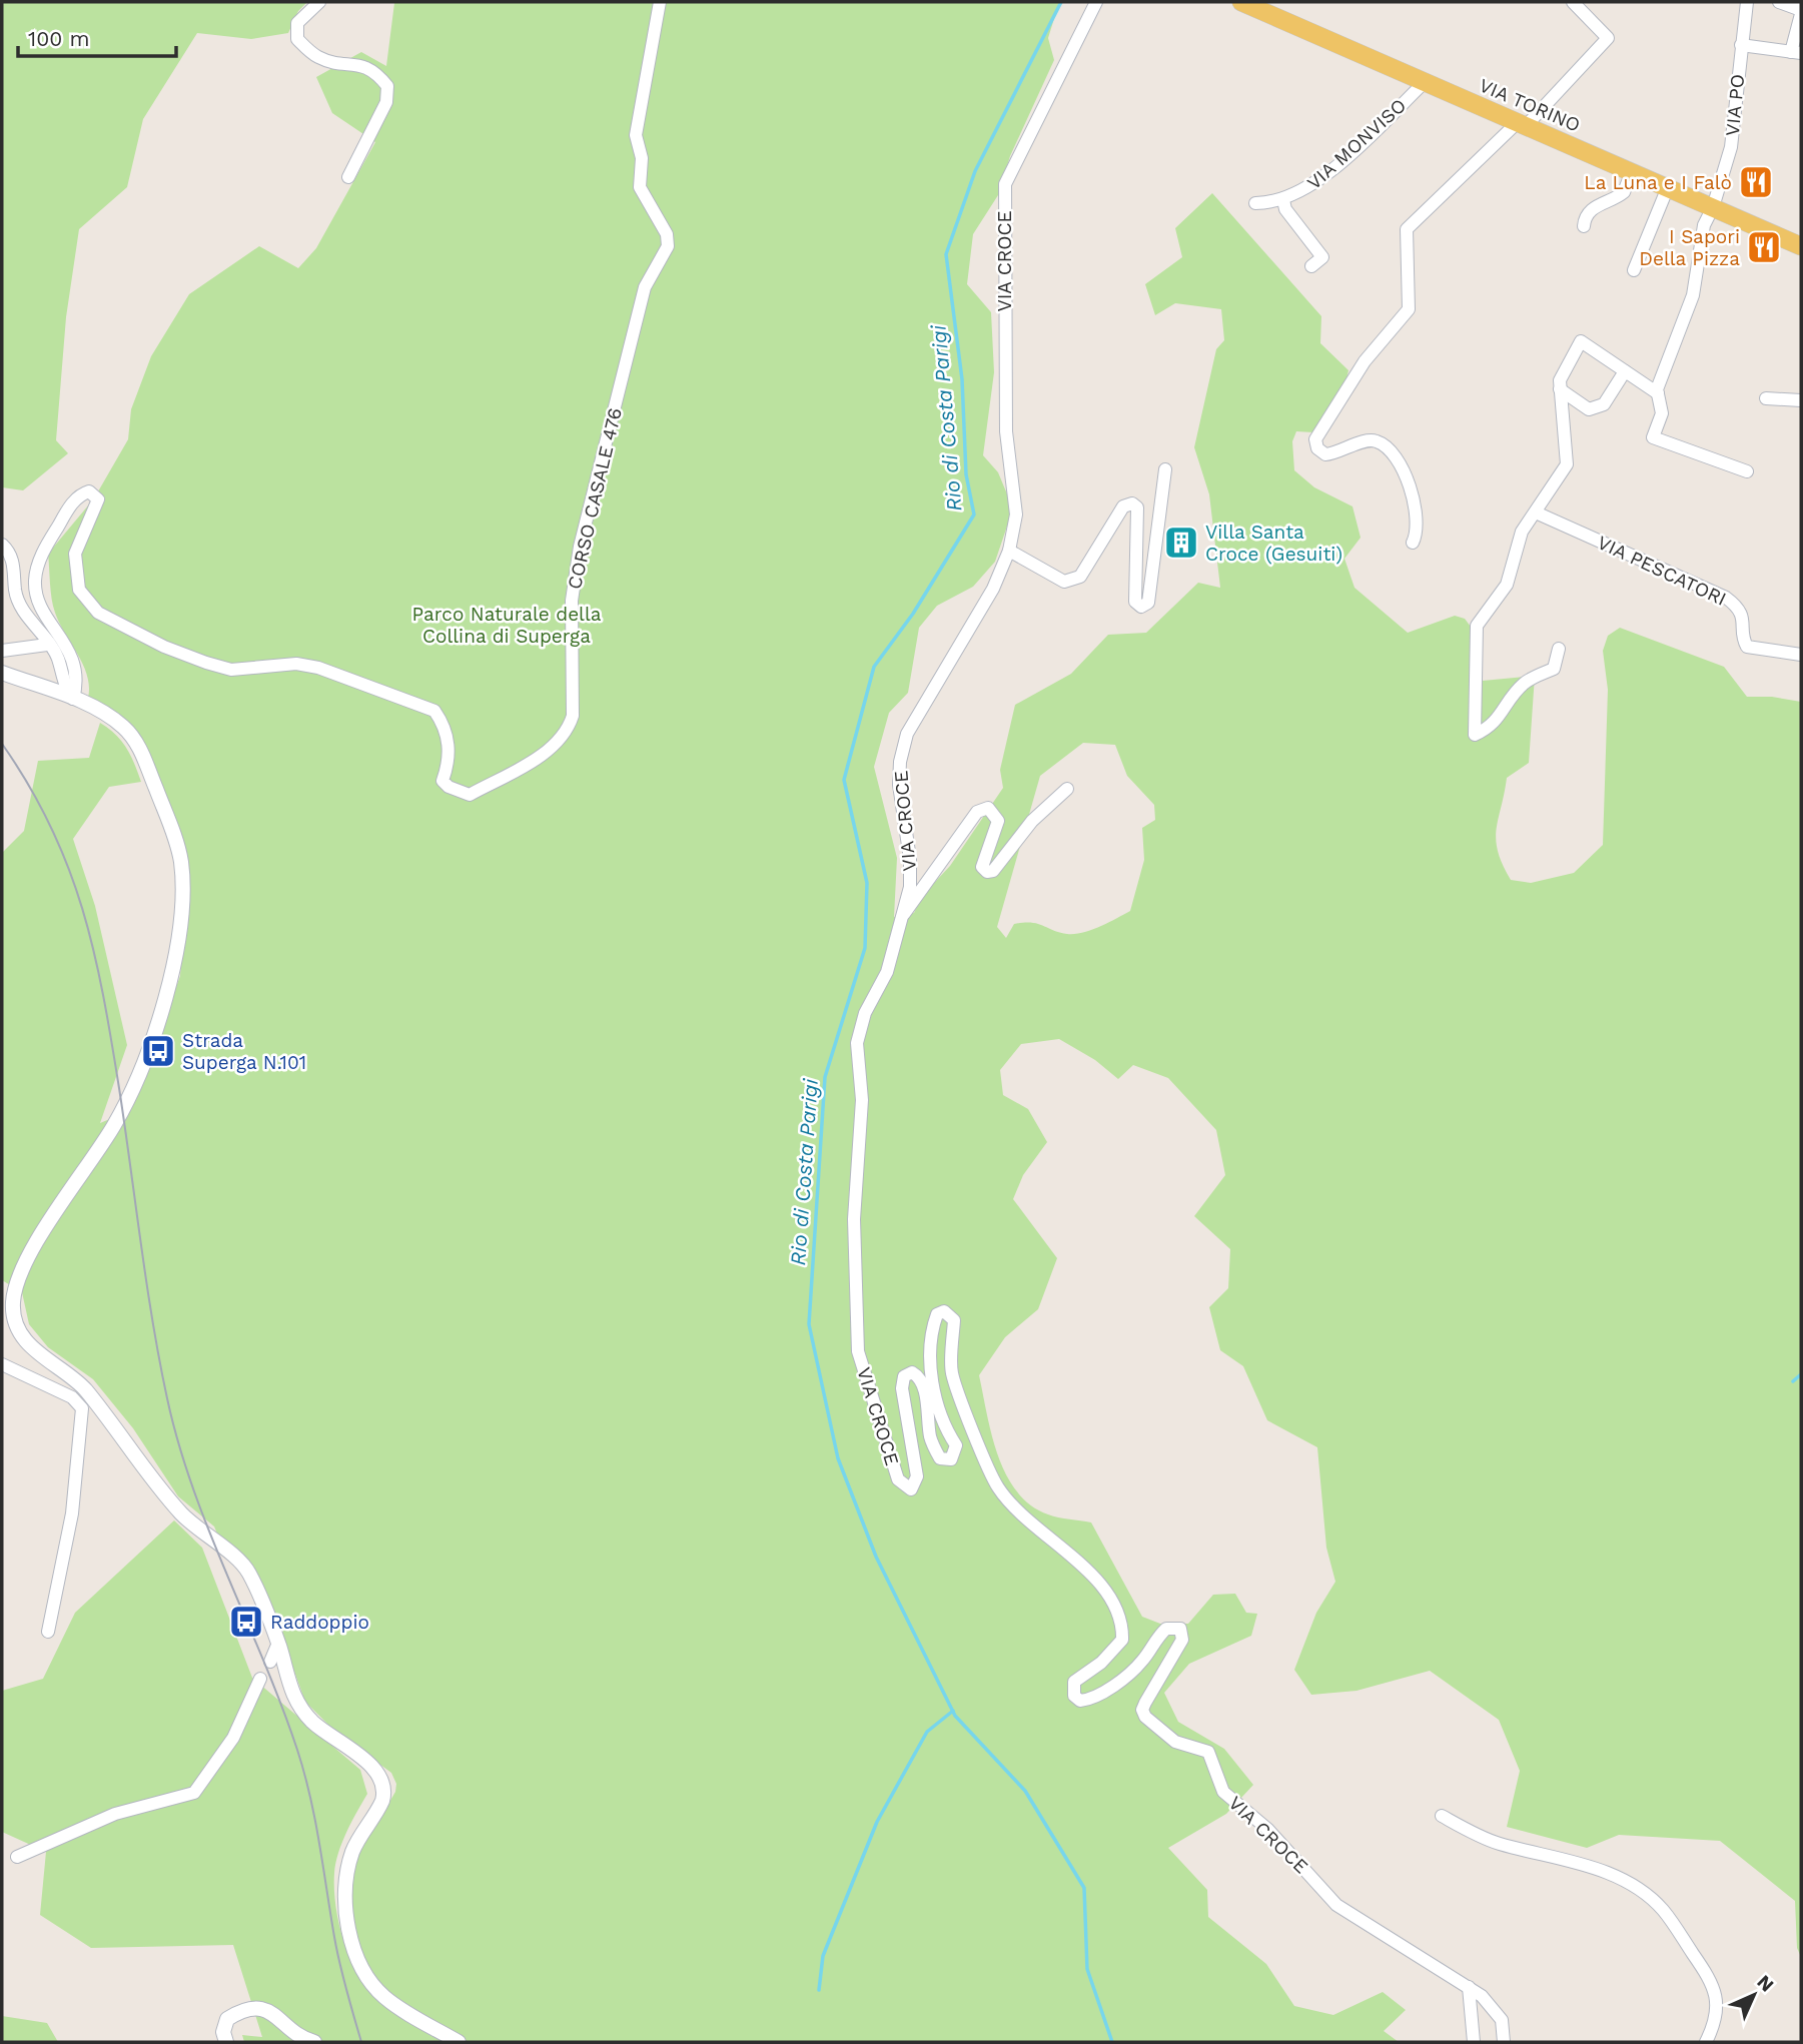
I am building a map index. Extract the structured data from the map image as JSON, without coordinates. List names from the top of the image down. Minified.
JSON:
{"streets":{"main road":["VIA TORINO"],"street":["VIA PO","VIA MONVISO","VIA CROCE","CORSO CASALE 476","VIA PESCATORI"]},"crossings":[["VIA TORINO","VIA PO"],["VIA TORINO","VIA MONVISO"]],"water":["Rio di Costa Parigi"],"parks":["Parco Naturale della Collina di Superga"],"places":{"restaurant":["La Luna e I Falò","I Sapori Della Pizza"],"building":["Villa Santa Croce (Gesuiti)"],"bus stop":["Strada Superga N.101","Raddoppio"]},"scale_bar":"100 m","north":"top right"}
